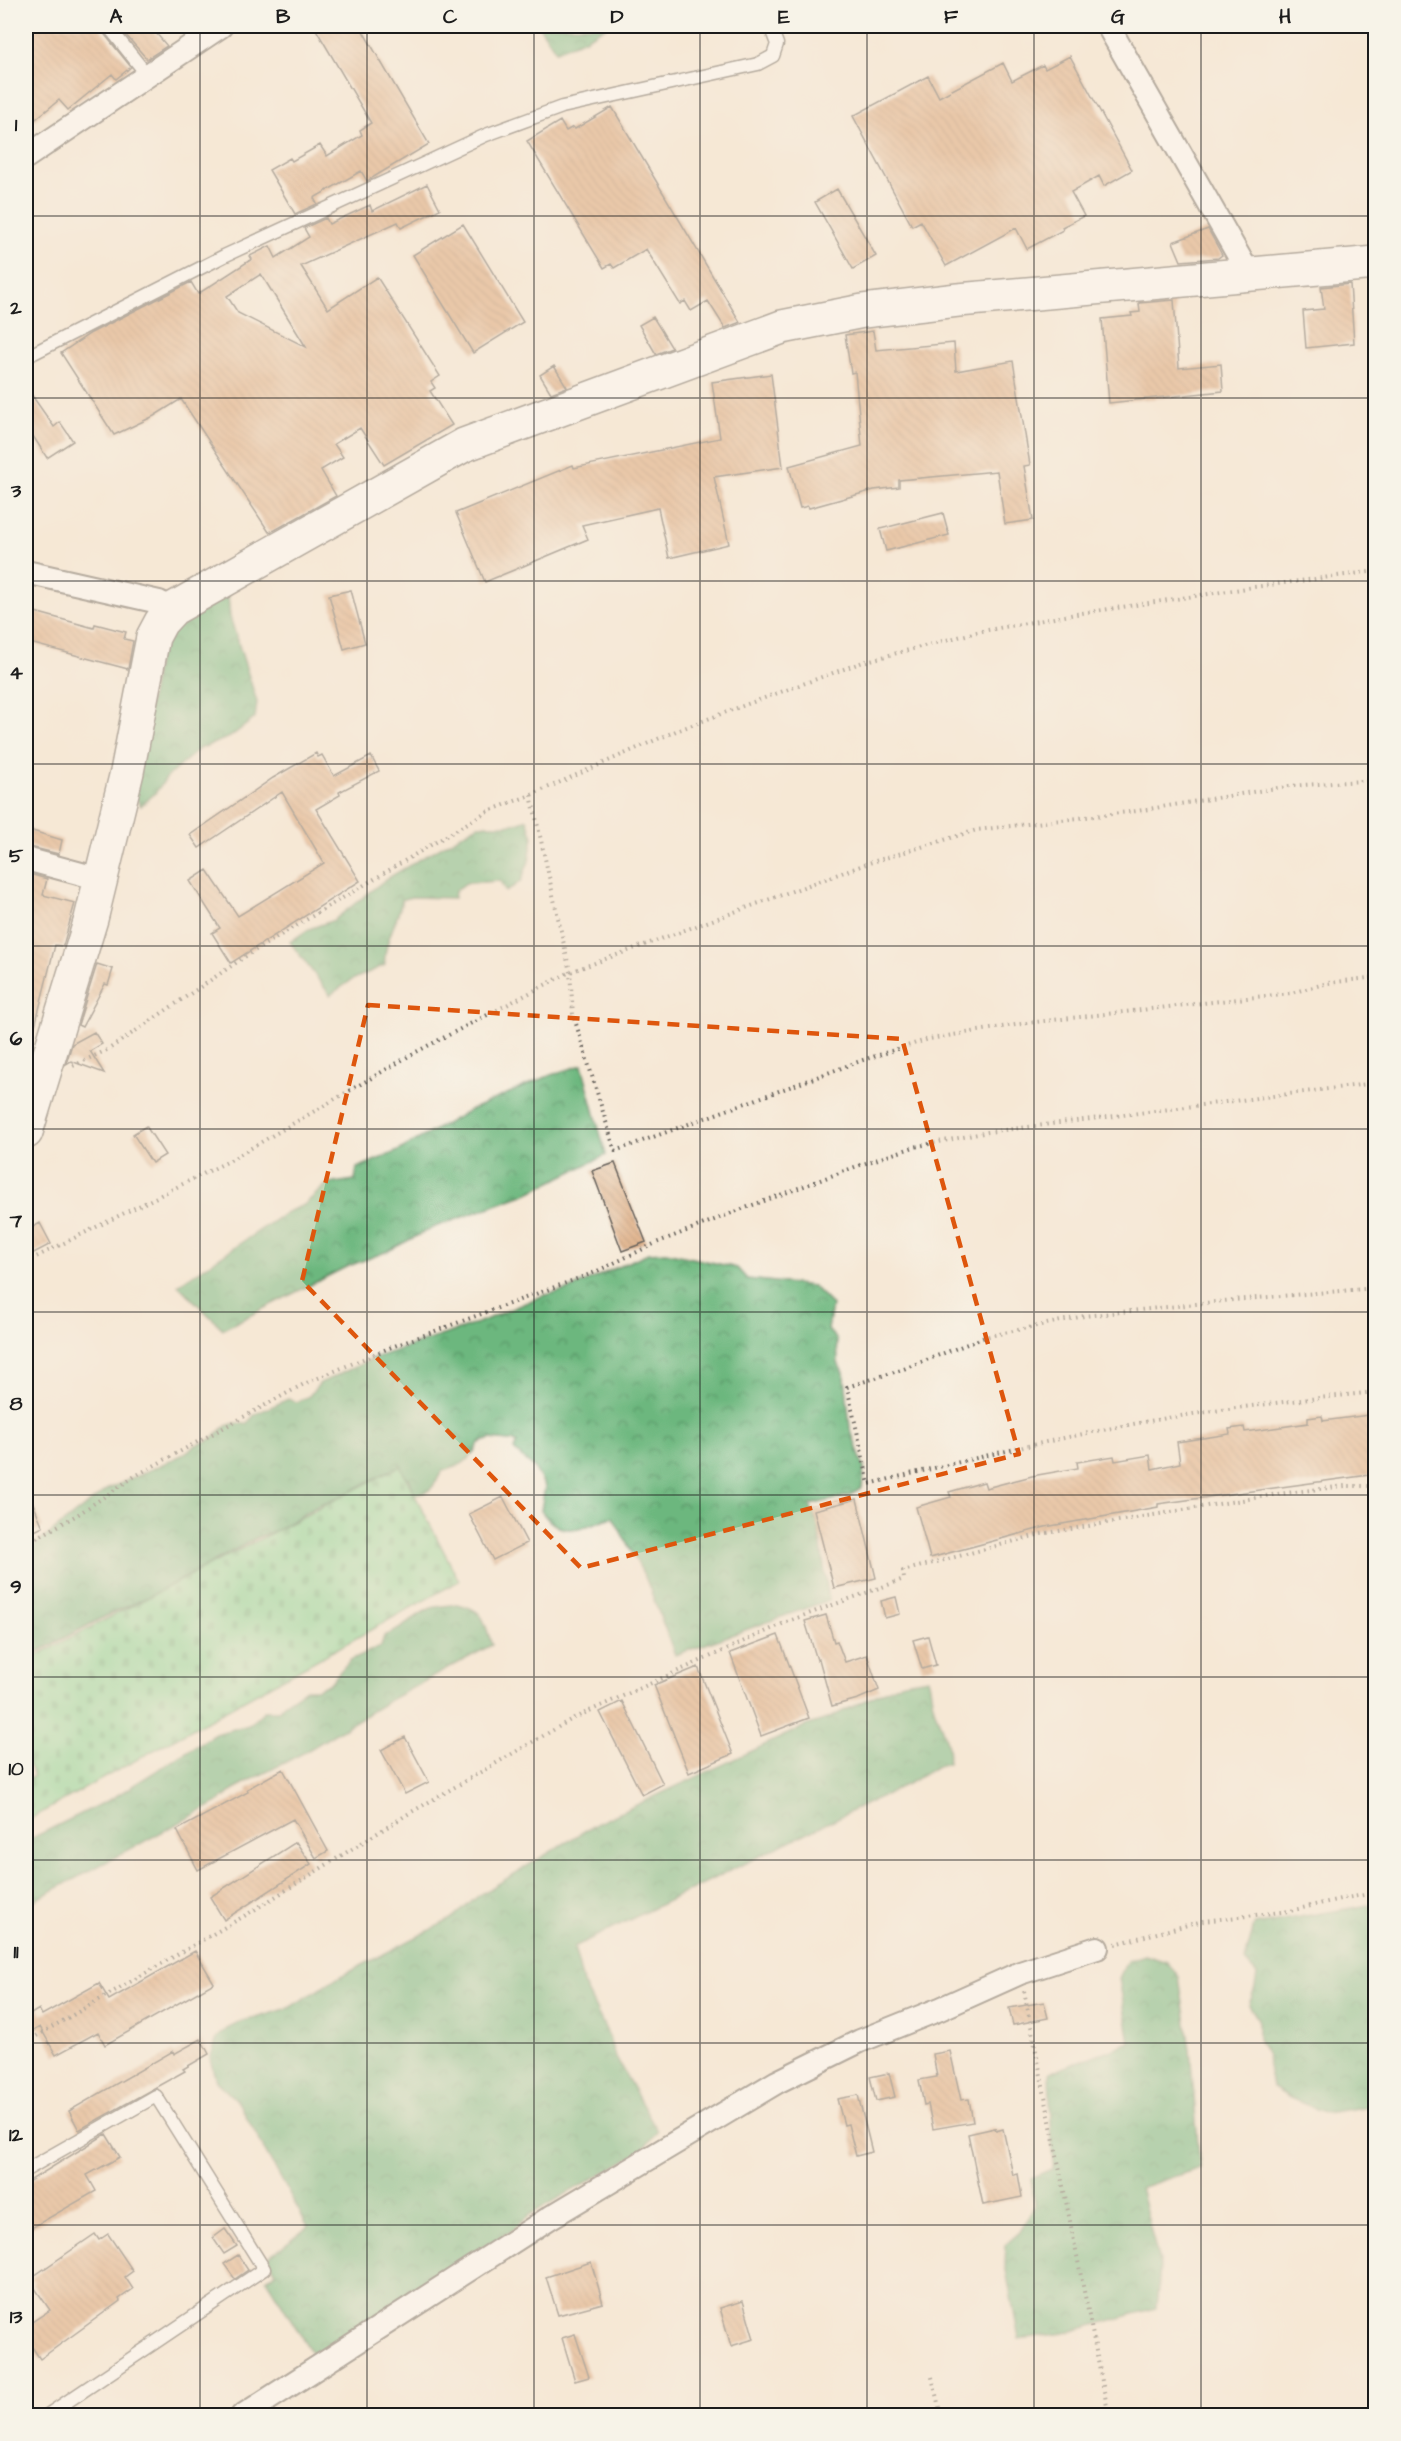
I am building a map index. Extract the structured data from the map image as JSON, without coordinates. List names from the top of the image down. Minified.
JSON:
{"grid":{"columns":["A","B","C","D","E","F","G","H"],"rows":["1","2","3","4","5","6","7","8","9","10","11","12","13"]}}
